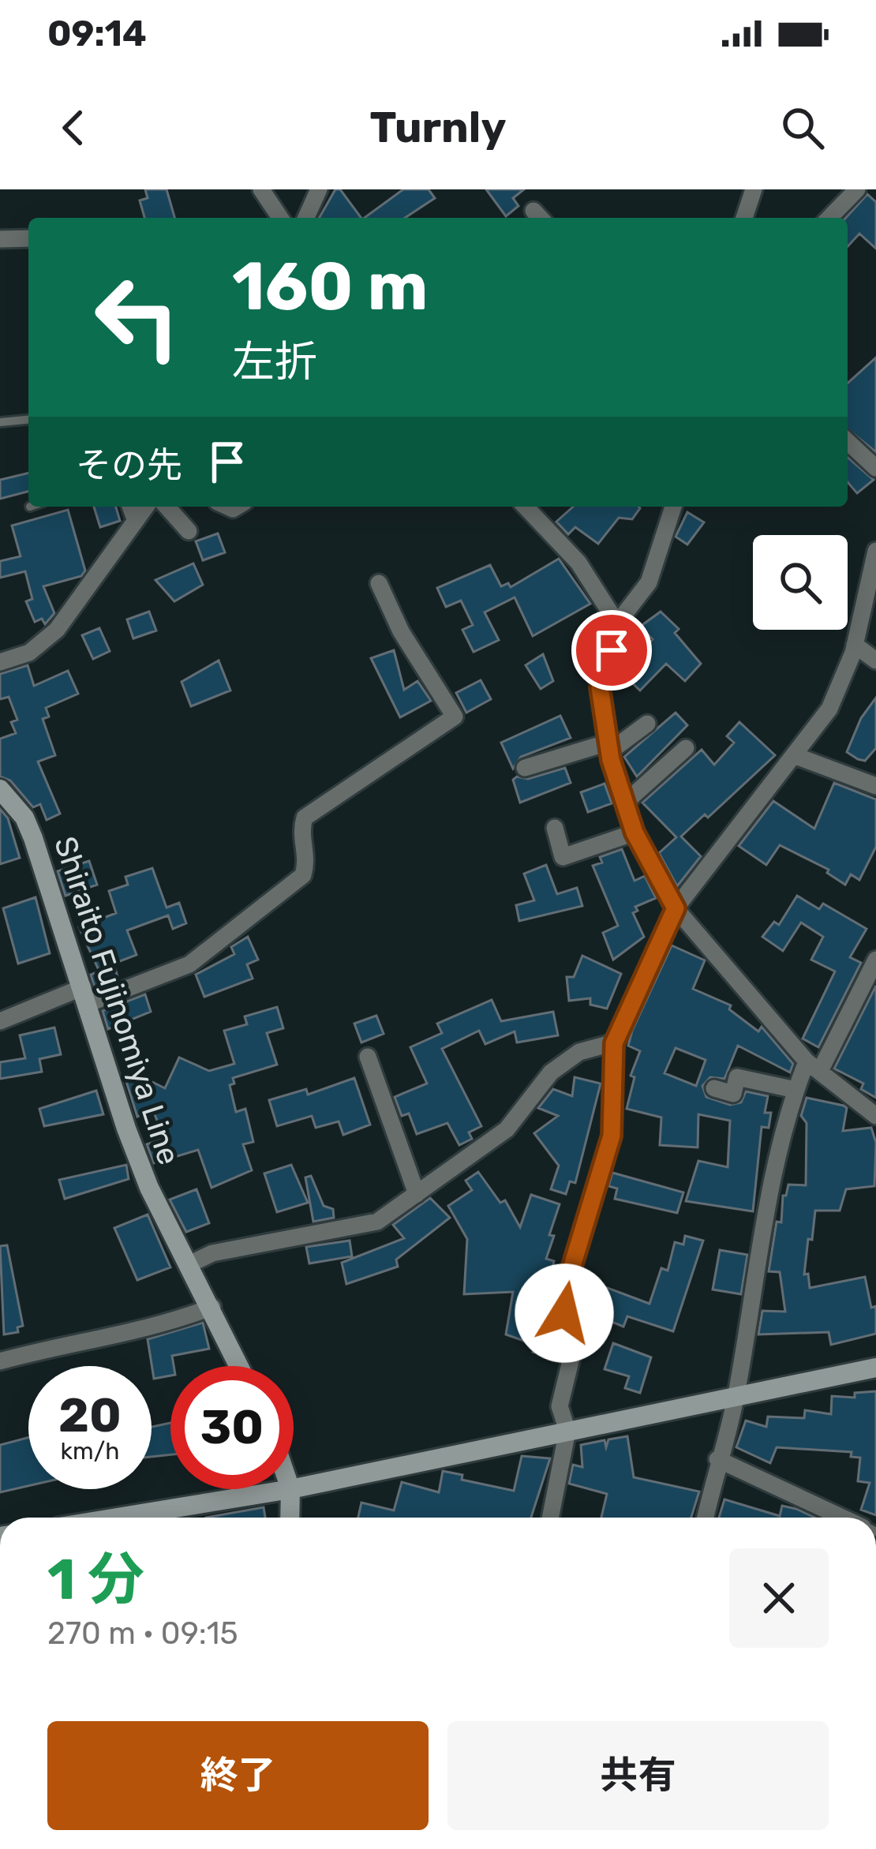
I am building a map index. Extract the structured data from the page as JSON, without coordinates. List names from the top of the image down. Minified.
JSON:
{"streets":{"street":["Shiraito Fujinomiya Line"]},"page":{"status":"09:14","header":"Turnly","turn":["160 m","左折"],"then":"その先","speed":"20 km/h","limit":"30","heading":["1 分","270 m · 09:15"],"buttons":["終了","共有"]}}
